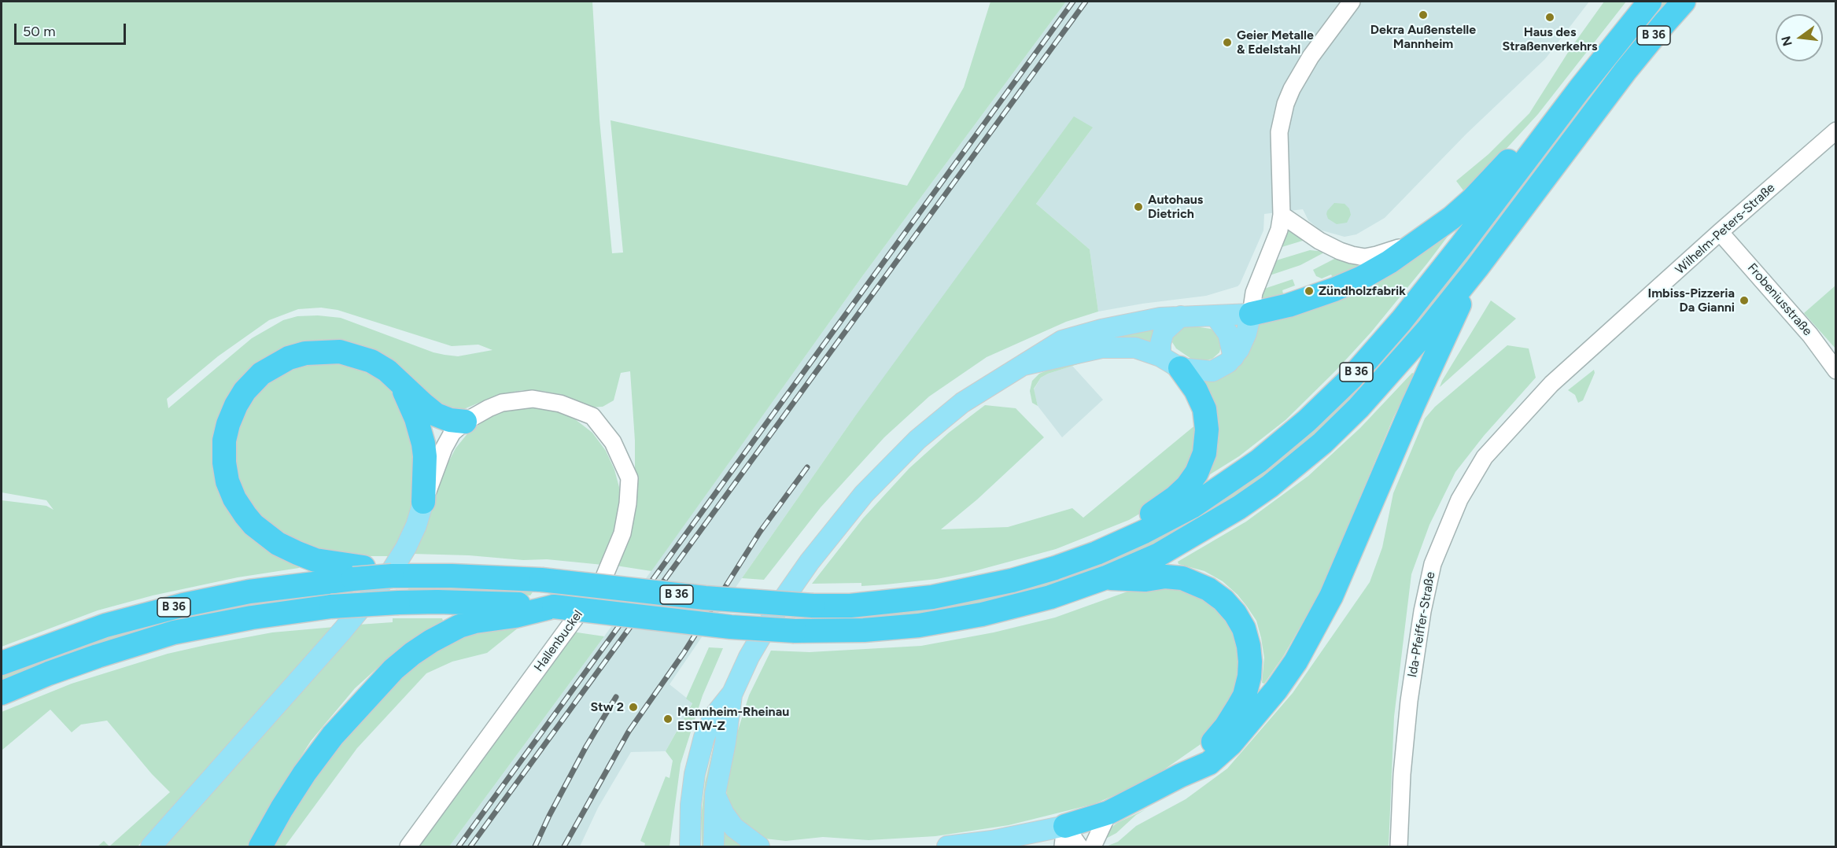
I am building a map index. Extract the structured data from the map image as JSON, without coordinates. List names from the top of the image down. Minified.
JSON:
{"streets":{"highway":["B 36"],"street":["Wilhelm-Peters-Straße","Frobeniusstraße","Ida-Pfeiffer-Straße","Hallenbuckel"]},"crossings":[["Wilhelm-Peters-Straße","Frobeniusstraße"],["Wilhelm-Peters-Straße","Ida-Pfeiffer-Straße"]],"places":["Dekra Außenstelle Mannheim","Haus des Straßenverkehrs","Geier Metalle & Edelstahl","Autohaus Dietrich","Zündholzfabrik","Imbiss-Pizzeria Da Gianni","Stw 2","Mannheim-Rheinau ESTW-Z"],"scale_bar":"50 m","north":"left"}
